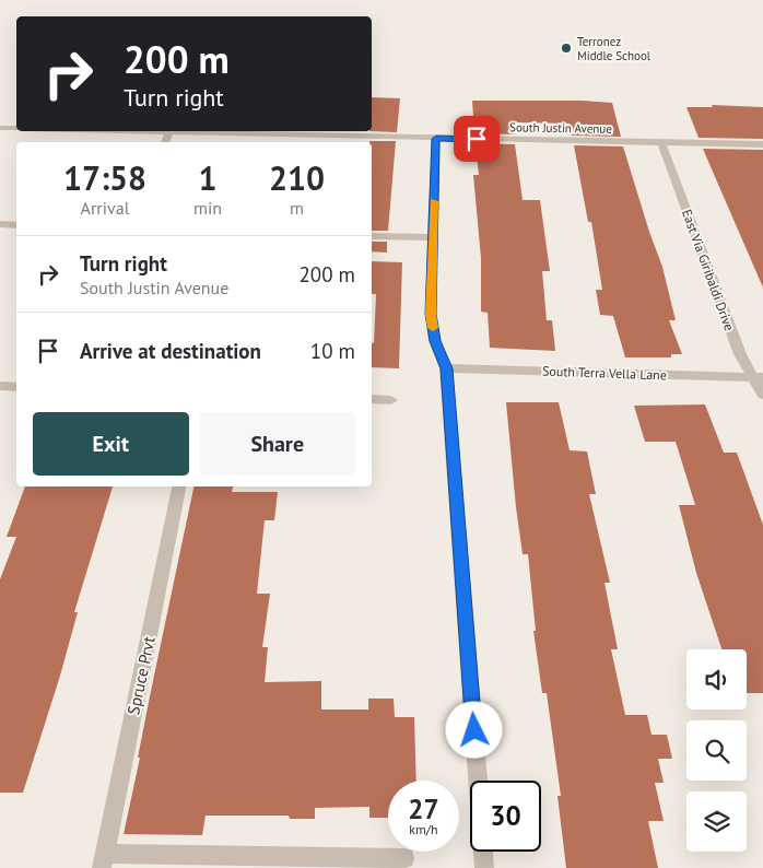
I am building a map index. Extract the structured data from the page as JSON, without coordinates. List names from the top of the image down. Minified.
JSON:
{"streets":{"street":["South Justin Avenue","East Via Giribaldi Drive","South Terra Vella Lane","Spruce Prvt"]},"crossings":[["South Justin Avenue","East Via Giribaldi Drive"],["East Via Giribaldi Drive","South Terra Vella Lane"]],"places":["Terronez Middle School"],"page":{"turn":["200 m","Turn right"],"eta":["17:58","Arrival","1","min","210","m"],"list":[{"name":"Turn right","note":"South Justin Avenue","value":"200 m"},{"name":"Arrive at destination","value":"10 m"}],"buttons":["Exit","Share"],"speed":"27 km/h","limit":"30"}}
